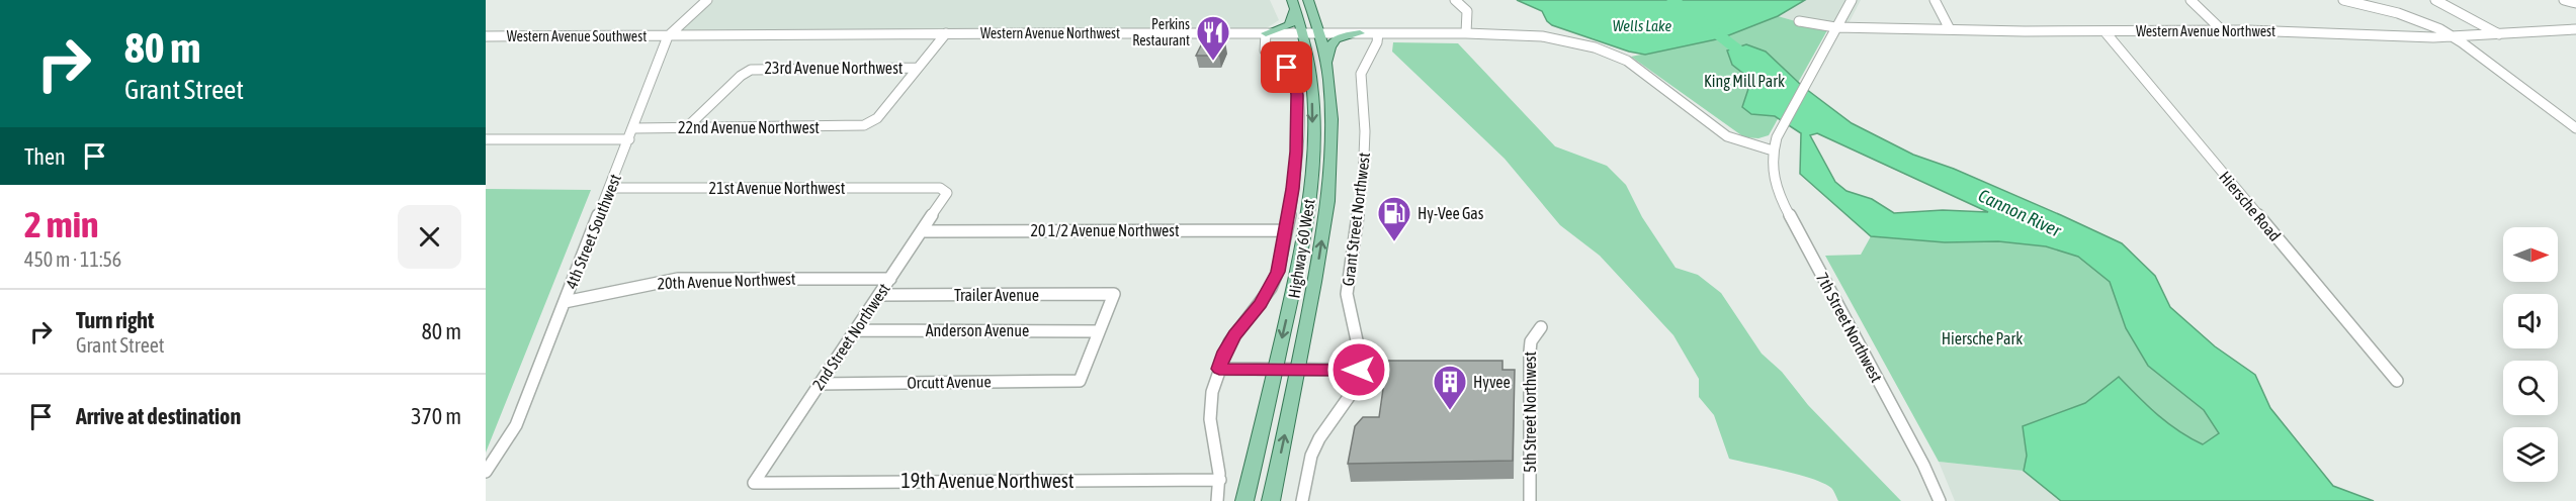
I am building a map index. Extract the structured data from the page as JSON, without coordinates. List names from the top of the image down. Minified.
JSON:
{"streets":{"main road":["Highway 60 West"],"street":["Western Avenue Northwest","Western Avenue Southwest","23rd Avenue Northwest","22nd Avenue Northwest","21st Avenue Northwest","Hiersche Road","Grant Street Northwest","20 1/2 Avenue Northwest","4th Street Southwest","20th Avenue Northwest","Trailer Avenue","7th Street Northwest","Anderson Avenue","2nd Street Northwest","Orcutt Avenue","5th Street Northwest","19th Avenue Northwest"]},"crossings":[["Western Avenue Northwest","Western Avenue Southwest"],["Western Avenue Northwest","Hiersche Road"],["Western Avenue Northwest","Grant Street Northwest"],["Western Avenue Northwest","4th Street Southwest"],["Western Avenue Northwest","Highway 60 West"],["Western Avenue Northwest","7th Street Northwest"],["Western Avenue Southwest","4th Street Southwest"],["23rd Avenue Northwest","22nd Avenue Northwest"],["22nd Avenue Northwest","4th Street Southwest"],["21st Avenue Northwest","4th Street Southwest"],["21st Avenue Northwest","2nd Street Northwest"],["20 1/2 Avenue Northwest","2nd Street Northwest"],["4th Street Southwest","20th Avenue Northwest"],["20th Avenue Northwest","2nd Street Northwest"],["Trailer Avenue","Anderson Avenue"],["Trailer Avenue","2nd Street Northwest"],["Trailer Avenue","Orcutt Avenue"],["Anderson Avenue","2nd Street Northwest"],["Anderson Avenue","Orcutt Avenue"],["2nd Street Northwest","Orcutt Avenue"],["2nd Street Northwest","19th Avenue Northwest"]],"water":["Wells Lake","Cannon River"],"parks":["King Mill Park","Hiersche Park"],"places":{"restaurant":["Perkins Restaurant"],"fuel station":["Hy-Vee Gas"],"building":["Hyvee"]},"north":"right","page":{"turn":["80 m","Grant Street"],"then":"Then","heading":["2 min","450 m · 11:56"],"list":[{"name":"Turn right","note":"Grant Street","value":"80 m"},{"name":"Arrive at destination","value":"370 m"}]}}
